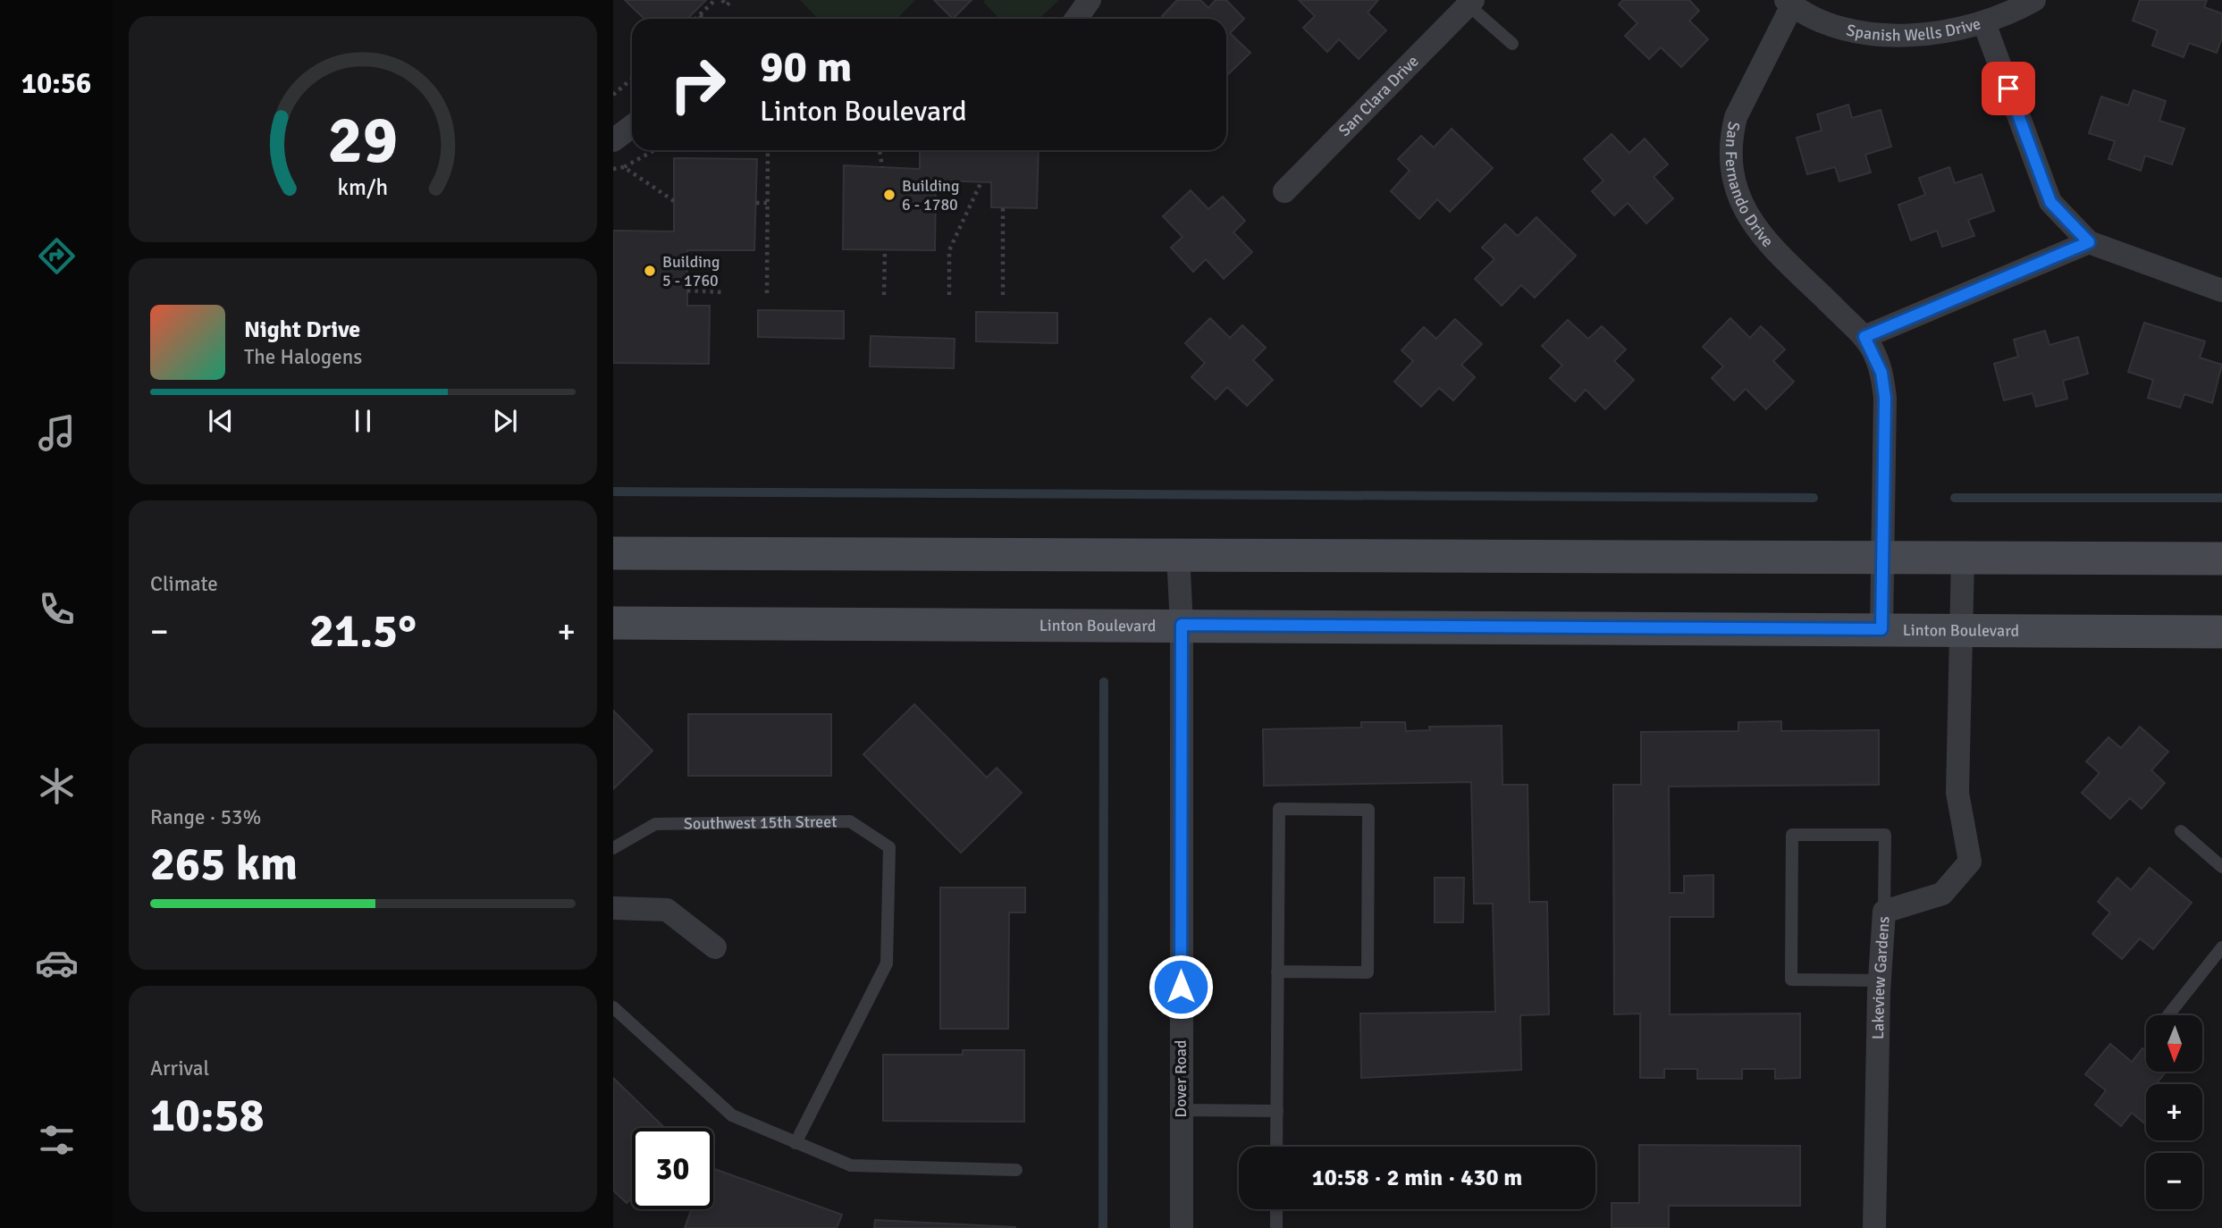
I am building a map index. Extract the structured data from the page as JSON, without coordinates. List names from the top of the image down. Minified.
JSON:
{"streets":{"main road":["Linton Boulevard"],"street":["Spanish Wells Drive","San Clara Drive","San Fernando Drive","Lakeview Gardens","Dover Road"],"lane":["Southwest 15th Street"]},"crossings":[["Spanish Wells Drive","San Fernando Drive"],["San Fernando Drive","Linton Boulevard"],["Linton Boulevard","Lakeview Gardens"],["Linton Boulevard","Dover Road"]],"places":["Building 6 - 1780","Building 5 - 1760"],"north":"bottom","page":{"tabs":"10:56","turn":["90 m","Linton Boulevard"],"song":["Night Drive","The Halogens"],"tile":["Climate",["Range · 53%","265 km"],["Arrival","10:58"]],"heat":["−","21.5°","+"],"map_buttons":["+","−"],"limit":"30","trip":"10:58 · 2 min · 430 m","gauge":["29","km/h"]}}
